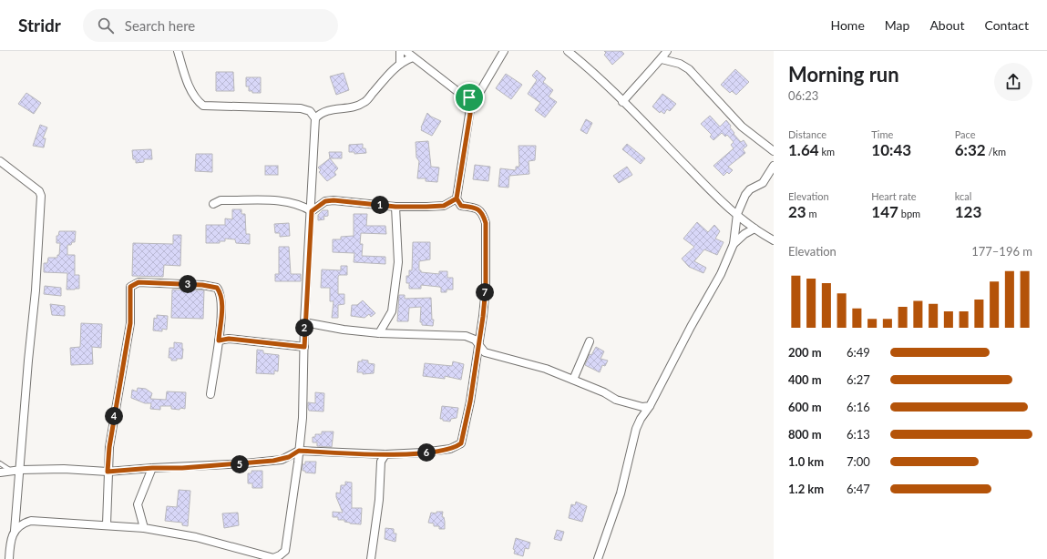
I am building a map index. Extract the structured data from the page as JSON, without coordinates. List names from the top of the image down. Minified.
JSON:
{"page":{"header":"Stridr","search":"Search here","nav":["Home","Map","About","Contact"],"heading":["Morning run","06:23"],"stats":[["Distance","1.64 km"],["Time","10:43"],["Pace","6:32 /km"],["Elevation","23 m"],["Heart rate","147 bpm"],["kcal","123"]],"pins":["1","3","7","2","4","6","5"],"chart":["Elevation","177–196 m"],"list":[{"name":"200 m","note":"6:49"},{"name":"400 m","note":"6:27"},{"name":"600 m","note":"6:16"},{"name":"800 m","note":"6:13"},{"name":"1.0 km","note":"7:00"},{"name":"1.2 km","note":"6:47"}]}}
